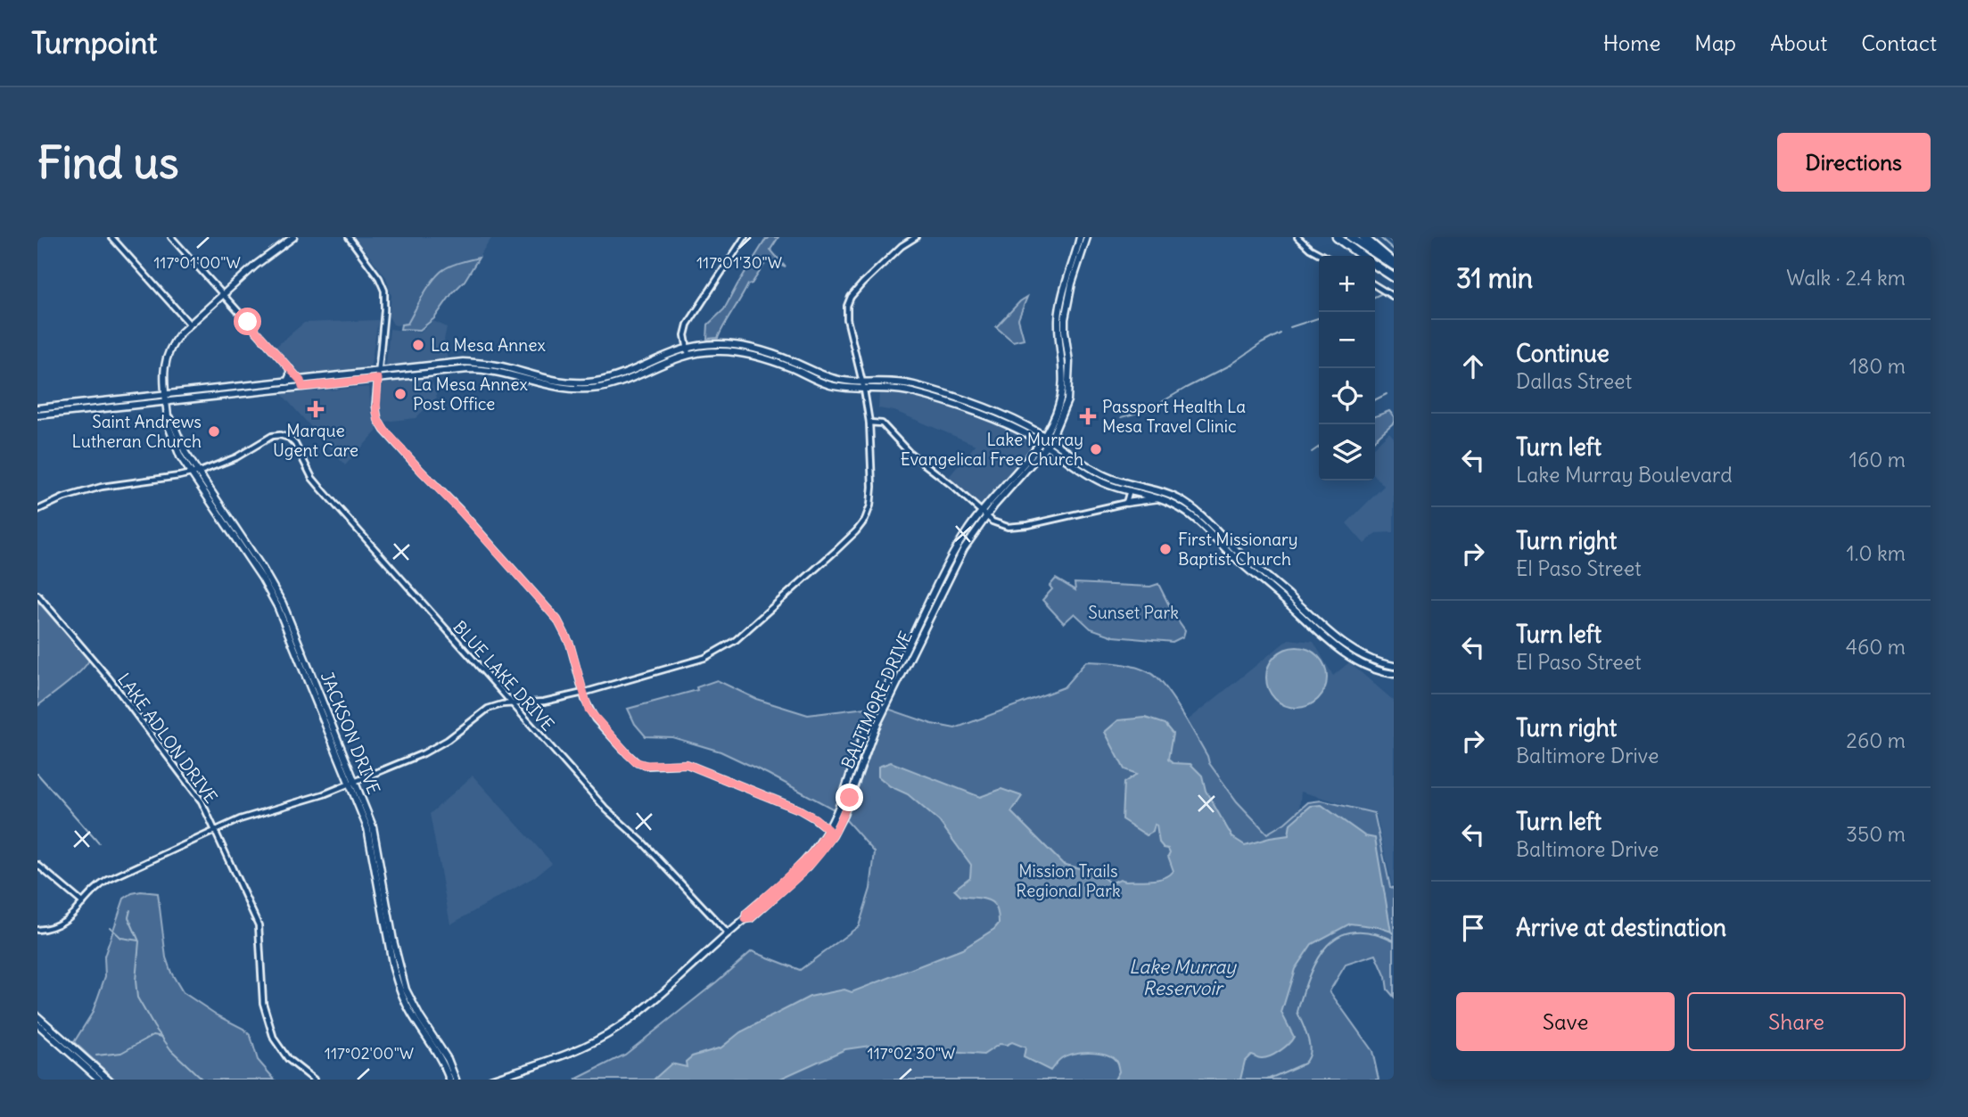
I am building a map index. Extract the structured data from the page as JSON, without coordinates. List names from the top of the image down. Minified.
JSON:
{"streets":{"main road":["BALTIMORE DRIVE","JACKSON DRIVE"],"street":["BLUE LAKE DRIVE","LAKE ADLON DRIVE"]},"crossings":[["BLUE LAKE DRIVE","JACKSON DRIVE"]],"water":["Lake Murray Reservoir"],"parks":["Sunset Park","Mission Trails Regional Park"],"places":{"other":["La Mesa Annex","La Mesa Annex Post Office","Saint Andrews Lutheran Church","Lake Murray Evangelical Free Church","First Missionary Baptist Church"],"health":["Marque Ugent Care","Passport Health La Mesa Travel Clinic"]},"page":{"header":"Turnpoint","nav":["Home","Map","About","Contact"],"buttons":["Directions",["Save","Share"]],"title":"Find us","heading":["31 min","Walk · 2.4 km"],"map_buttons":["+","−"],"list":[["Continue","Dallas Street","180 m"],["Turn left","Lake Murray Boulevard","160 m"],["Turn right","El Paso Street","1.0 km"],["Turn left","El Paso Street","460 m"],["Turn right","Baltimore Drive","260 m"],["Turn left","Baltimore Drive","350 m"],"Arrive at destination"]},"coordinates":["117°01'00\"W","117°01'30\"W","117°02'00\"W","117°02'30\"W"]}
